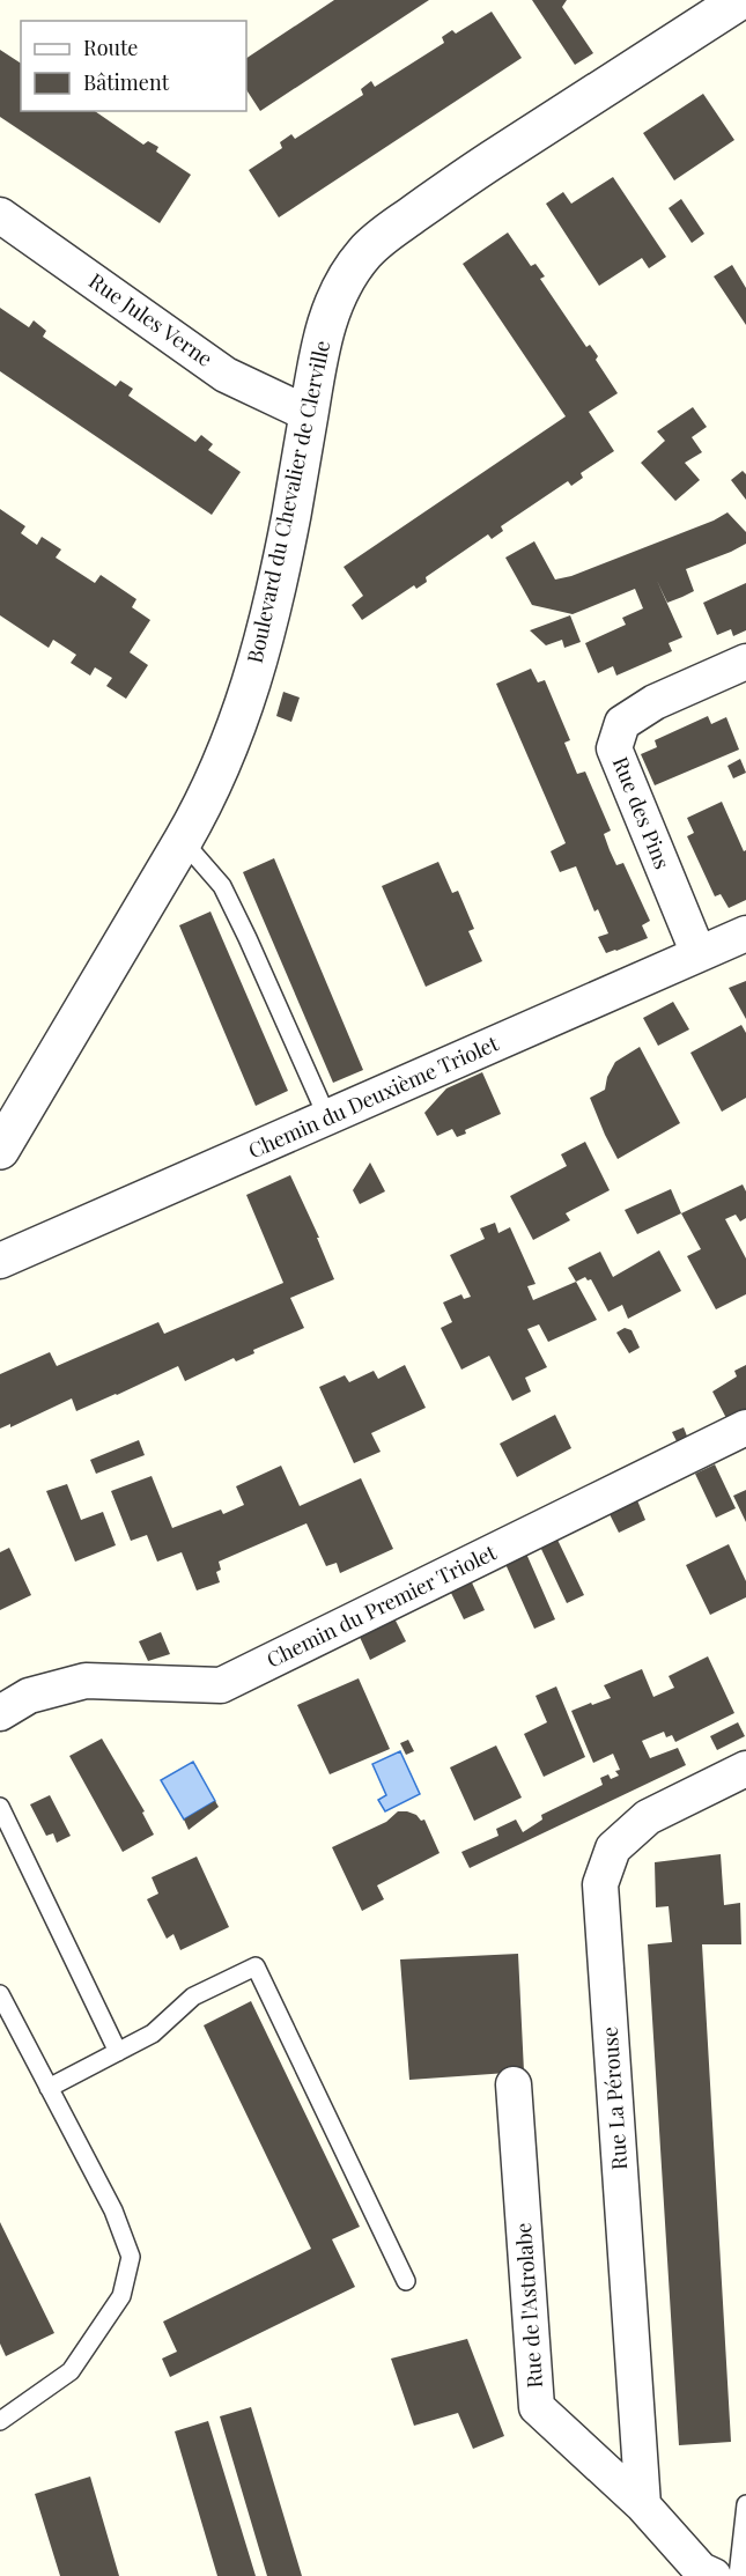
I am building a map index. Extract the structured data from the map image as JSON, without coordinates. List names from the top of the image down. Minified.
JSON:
{"streets":{"street":["Rue Jules Verne","Boulevard du Chevalier de Clerville","Rue des Pins","Chemin du Deuxième Triolet","Chemin du Premier Triolet","Rue La Pérouse","Rue de l'Astrolabe"]},"crossings":[["Rue Jules Verne","Boulevard du Chevalier de Clerville"],["Rue des Pins","Chemin du Deuxième Triolet"],["Rue La Pérouse","Rue de l'Astrolabe"]],"legend":["Route","Bâtiment"]}
